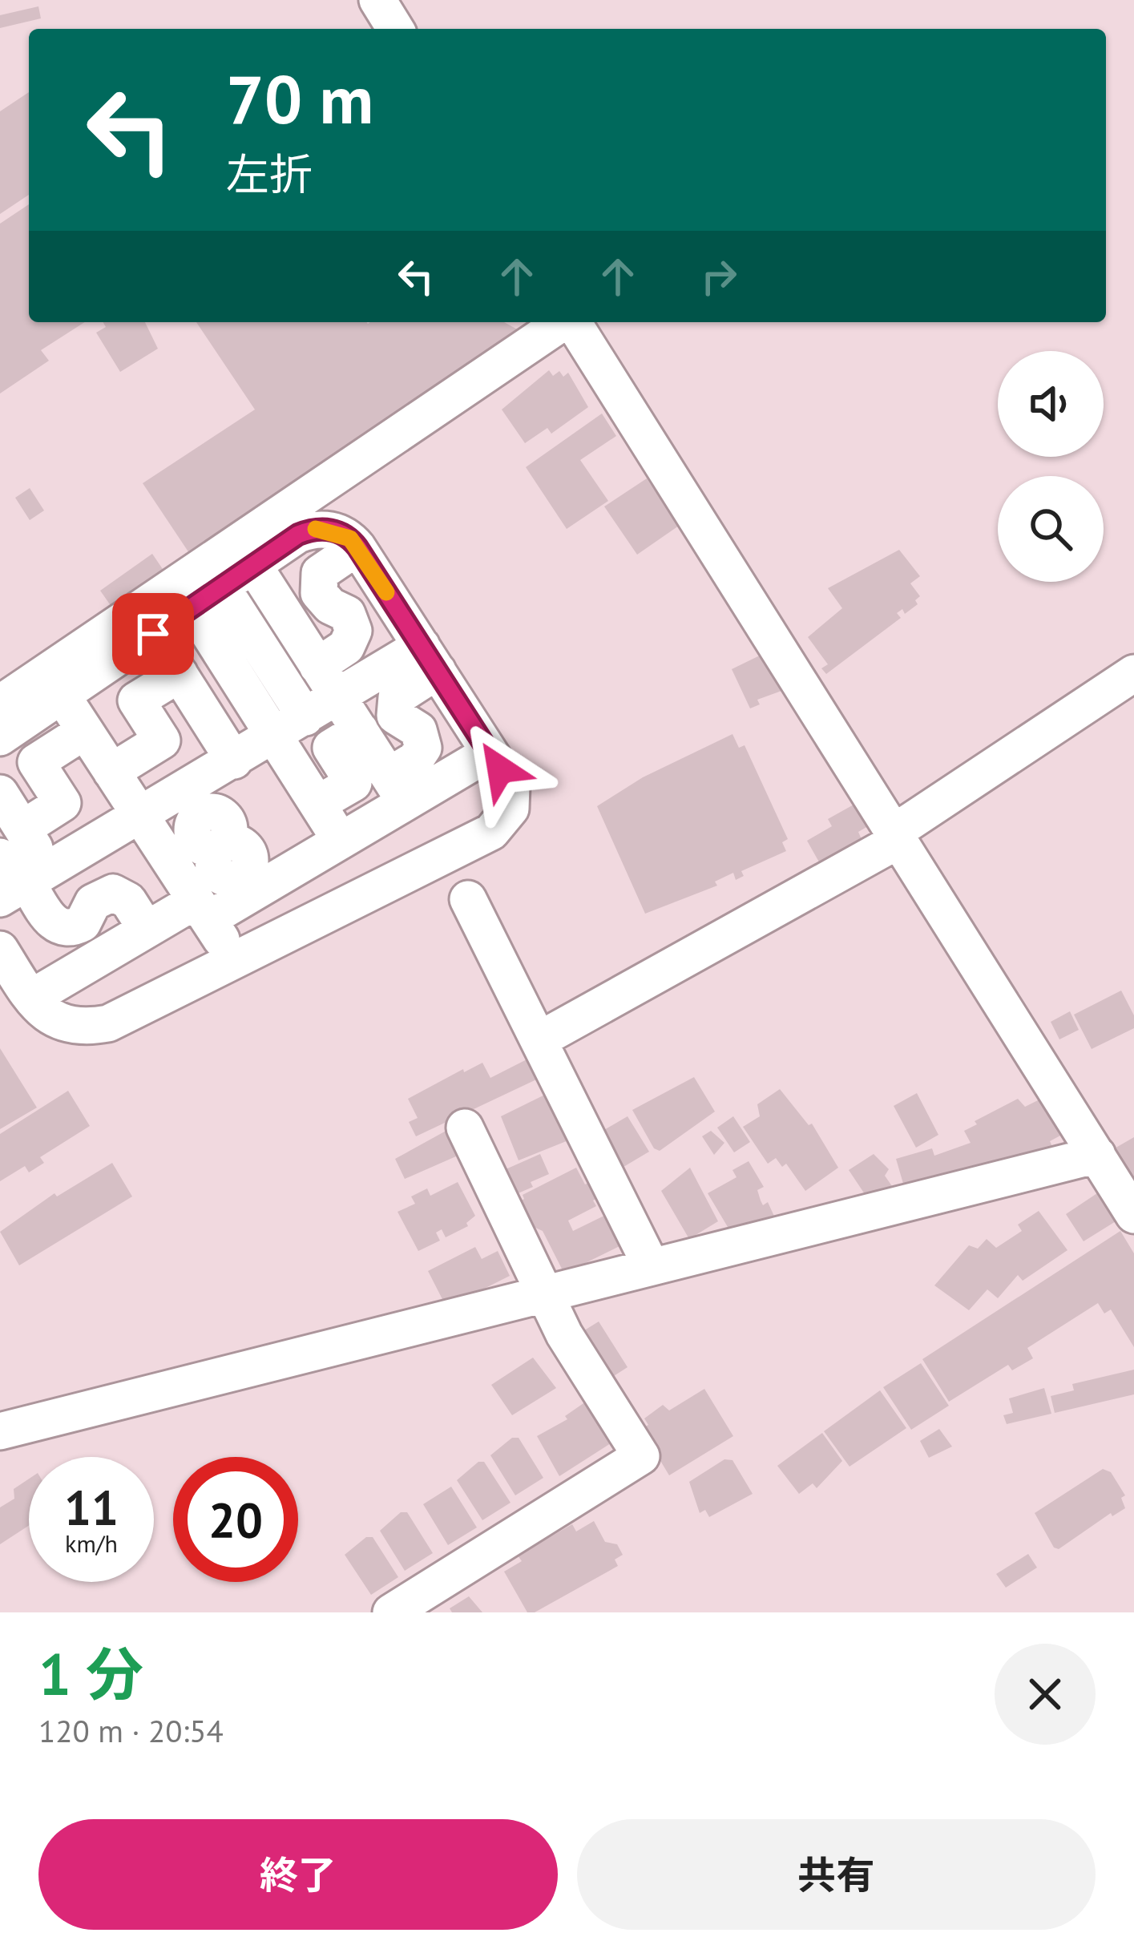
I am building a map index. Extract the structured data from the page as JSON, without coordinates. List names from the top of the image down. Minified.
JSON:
{"page":{"turn":["70 m","左折"],"speed":"11 km/h","limit":"20","heading":["1 分","120 m · 20:54"],"buttons":["終了","共有"]}}
